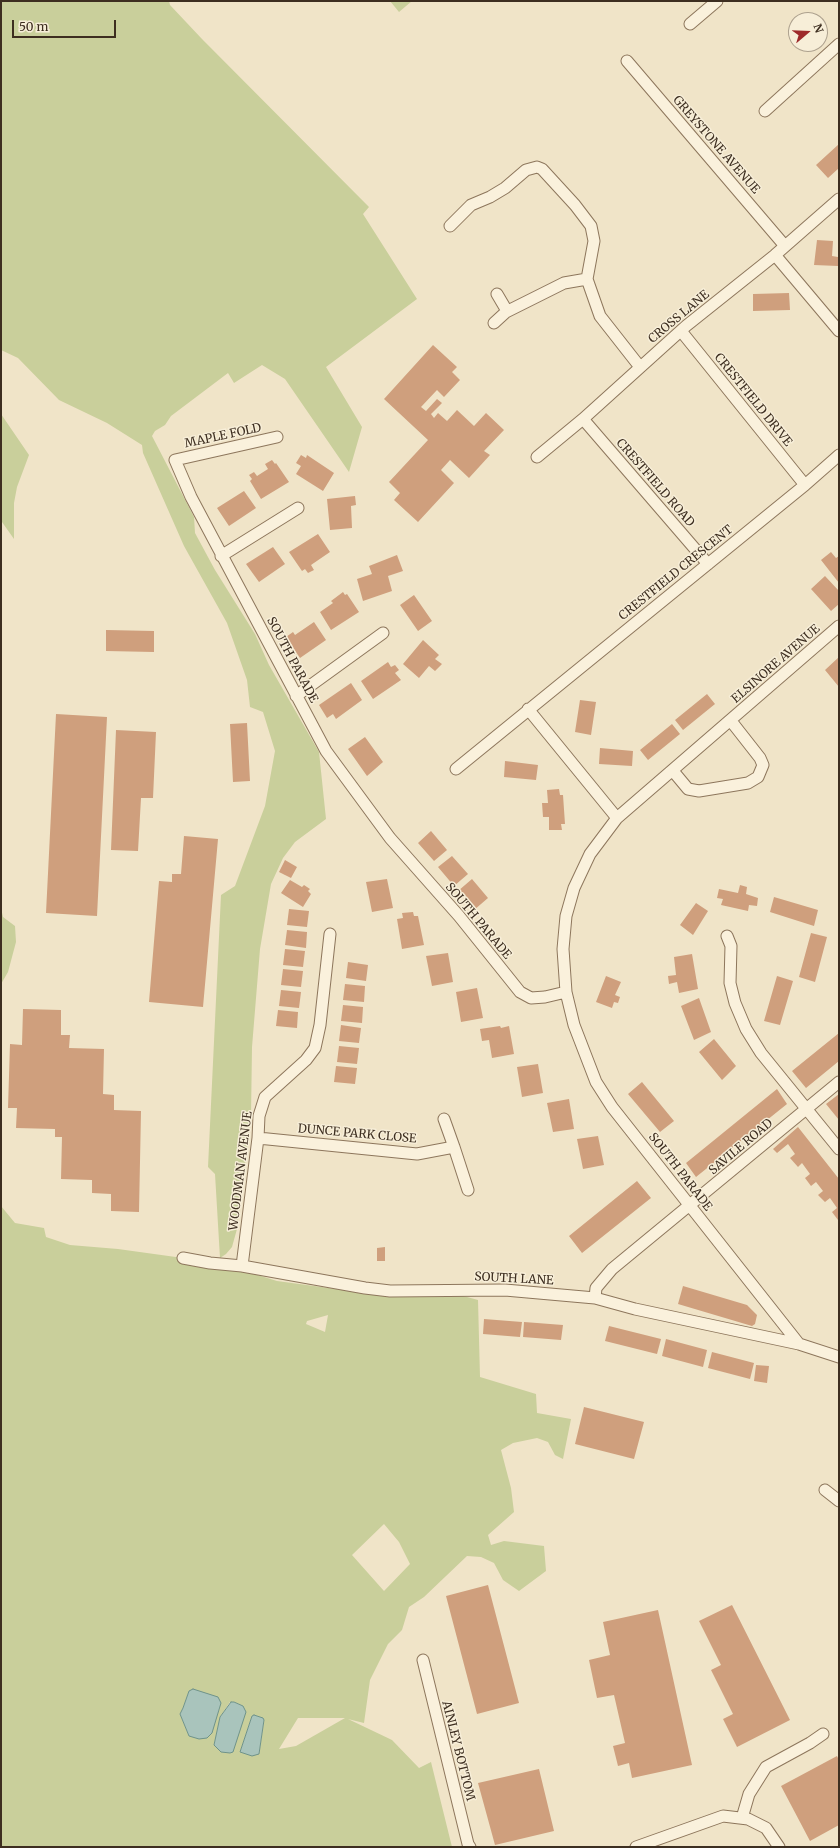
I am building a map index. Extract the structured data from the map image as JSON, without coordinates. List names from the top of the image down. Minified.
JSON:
{"streets":{"street":["GREYSTONE AVENUE","CROSS LANE","CRESTFIELD DRIVE","MAPLE FOLD","CRESTFIELD ROAD","CRESTFIELD CRESCENT","SOUTH PARADE","ELSINORE AVENUE","DUNCE PARK CLOSE","SAVILE ROAD","WOODMAN AVENUE","SOUTH LANE","AINLEY BOTTOM"]},"crossings":[["GREYSTONE AVENUE","CROSS LANE"],["CROSS LANE","CRESTFIELD DRIVE"],["CROSS LANE","CRESTFIELD ROAD"],["CRESTFIELD DRIVE","CRESTFIELD CRESCENT"],["MAPLE FOLD","SOUTH PARADE"],["CRESTFIELD ROAD","CRESTFIELD CRESCENT"],["SOUTH PARADE","ELSINORE AVENUE"],["SOUTH PARADE","SAVILE ROAD"],["SOUTH PARADE","SOUTH LANE"],["DUNCE PARK CLOSE","WOODMAN AVENUE"],["SAVILE ROAD","SOUTH LANE"],["WOODMAN AVENUE","SOUTH LANE"]],"scale_bar":"50 m","north":"right"}
